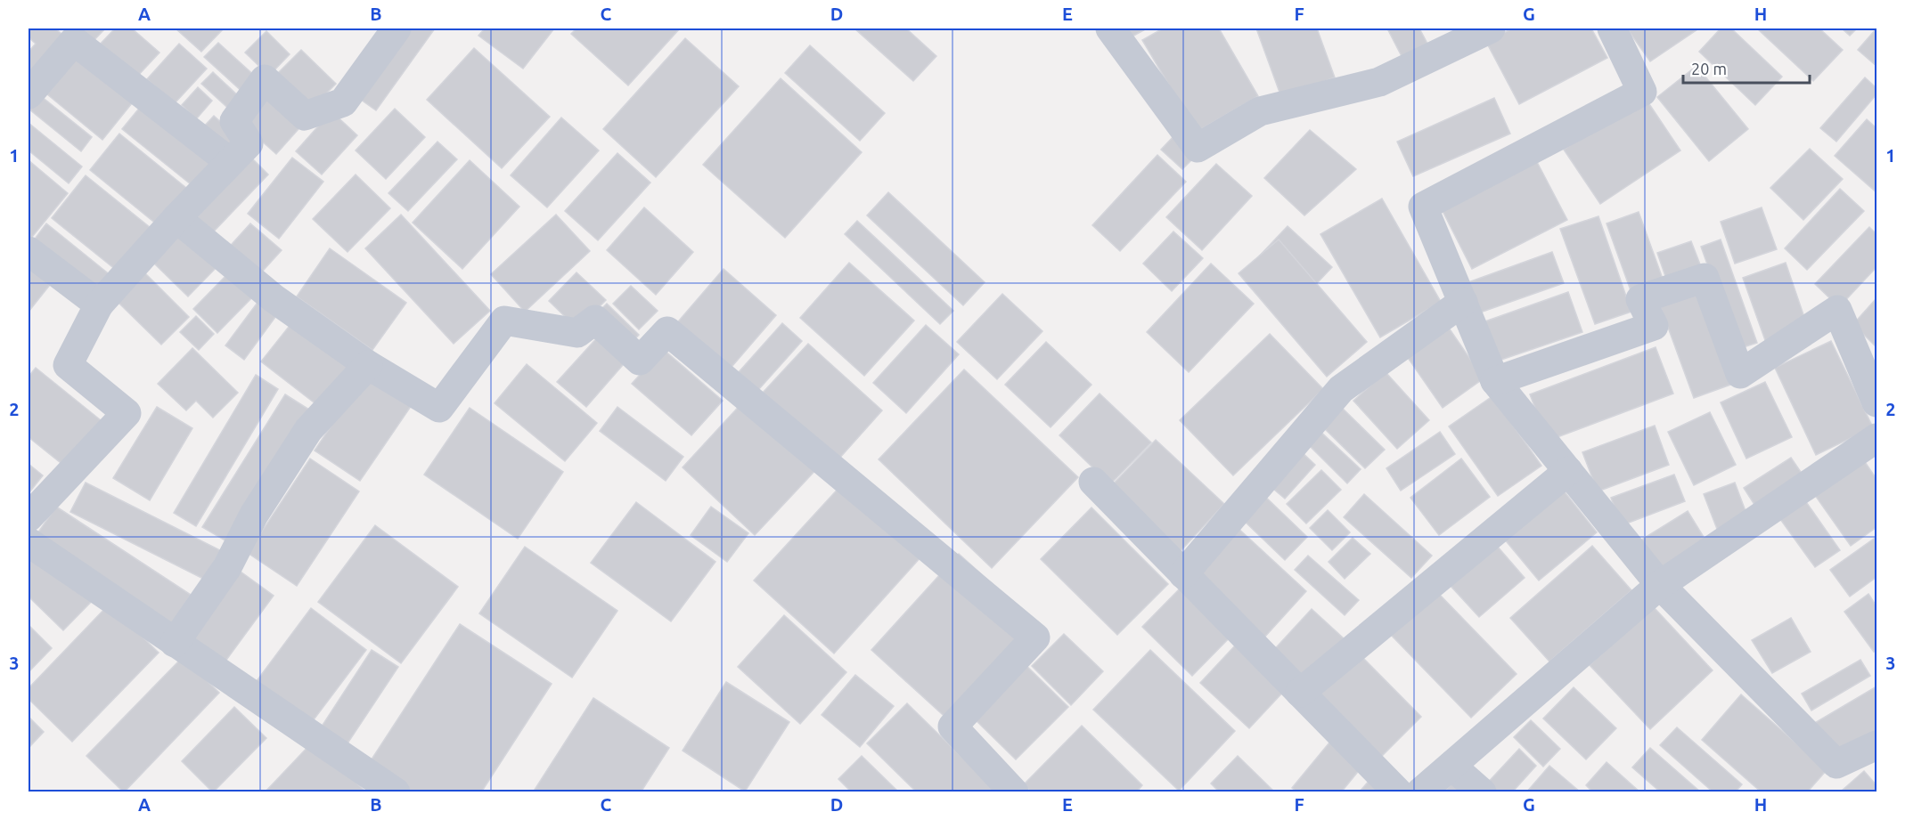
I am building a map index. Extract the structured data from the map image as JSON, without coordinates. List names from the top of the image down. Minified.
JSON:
{"scale_bar":"20 m","grid":{"columns":["A","B","C","D","E","F","G","H"],"rows":["1","2","3"]}}
